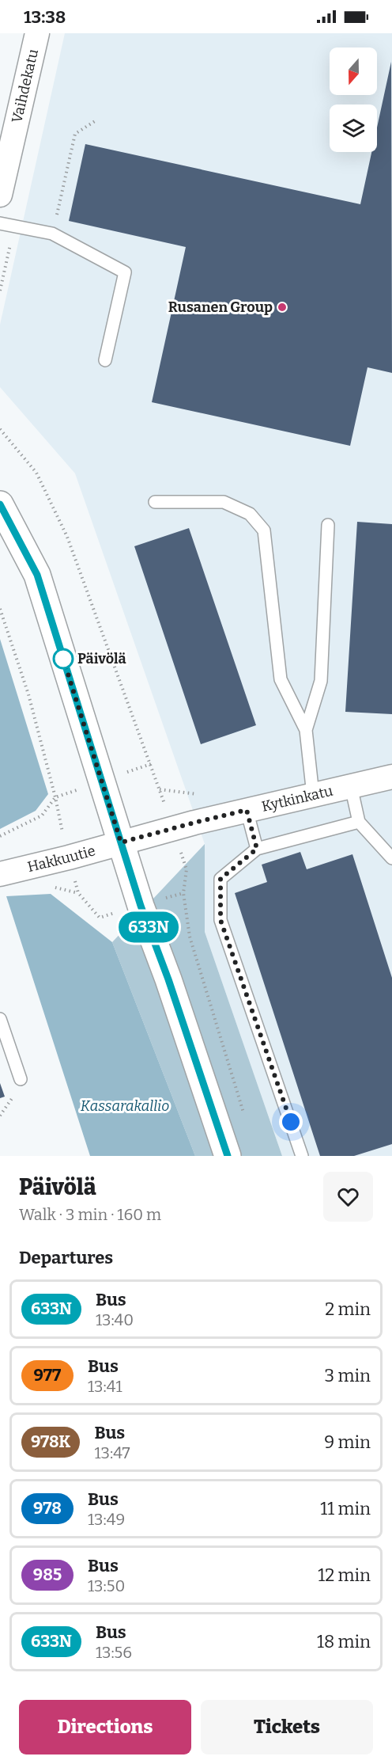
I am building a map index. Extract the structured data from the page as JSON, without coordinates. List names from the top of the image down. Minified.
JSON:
{"streets":{"street":["Vaihdekatu","Kytkinkatu","Hakkuutie"]},"crossings":[["Kytkinkatu","Hakkuutie"]],"parks":["Kassarakallio"],"places":["Rusanen Group","Päivölä"],"lines":["bus line 633N"],"north":"bottom","page":{"status":"13:38","on_map":"633N","heading":[["Päivölä","Walk · 3 min · 160 m"],"Departures"],"list":[{"mark":"633N","name":"Bus","note":"13:40","value":"2 min"},{"mark":"977","name":"Bus","note":"13:41","value":"3 min"},{"mark":"978K","name":"Bus","note":"13:47","value":"9 min"},{"mark":"978","name":"Bus","note":"13:49","value":"11 min"},{"mark":"985","name":"Bus","note":"13:50","value":"12 min"},{"mark":"633N","name":"Bus","note":"13:56","value":"18 min"}],"buttons":["Directions","Tickets"]}}
